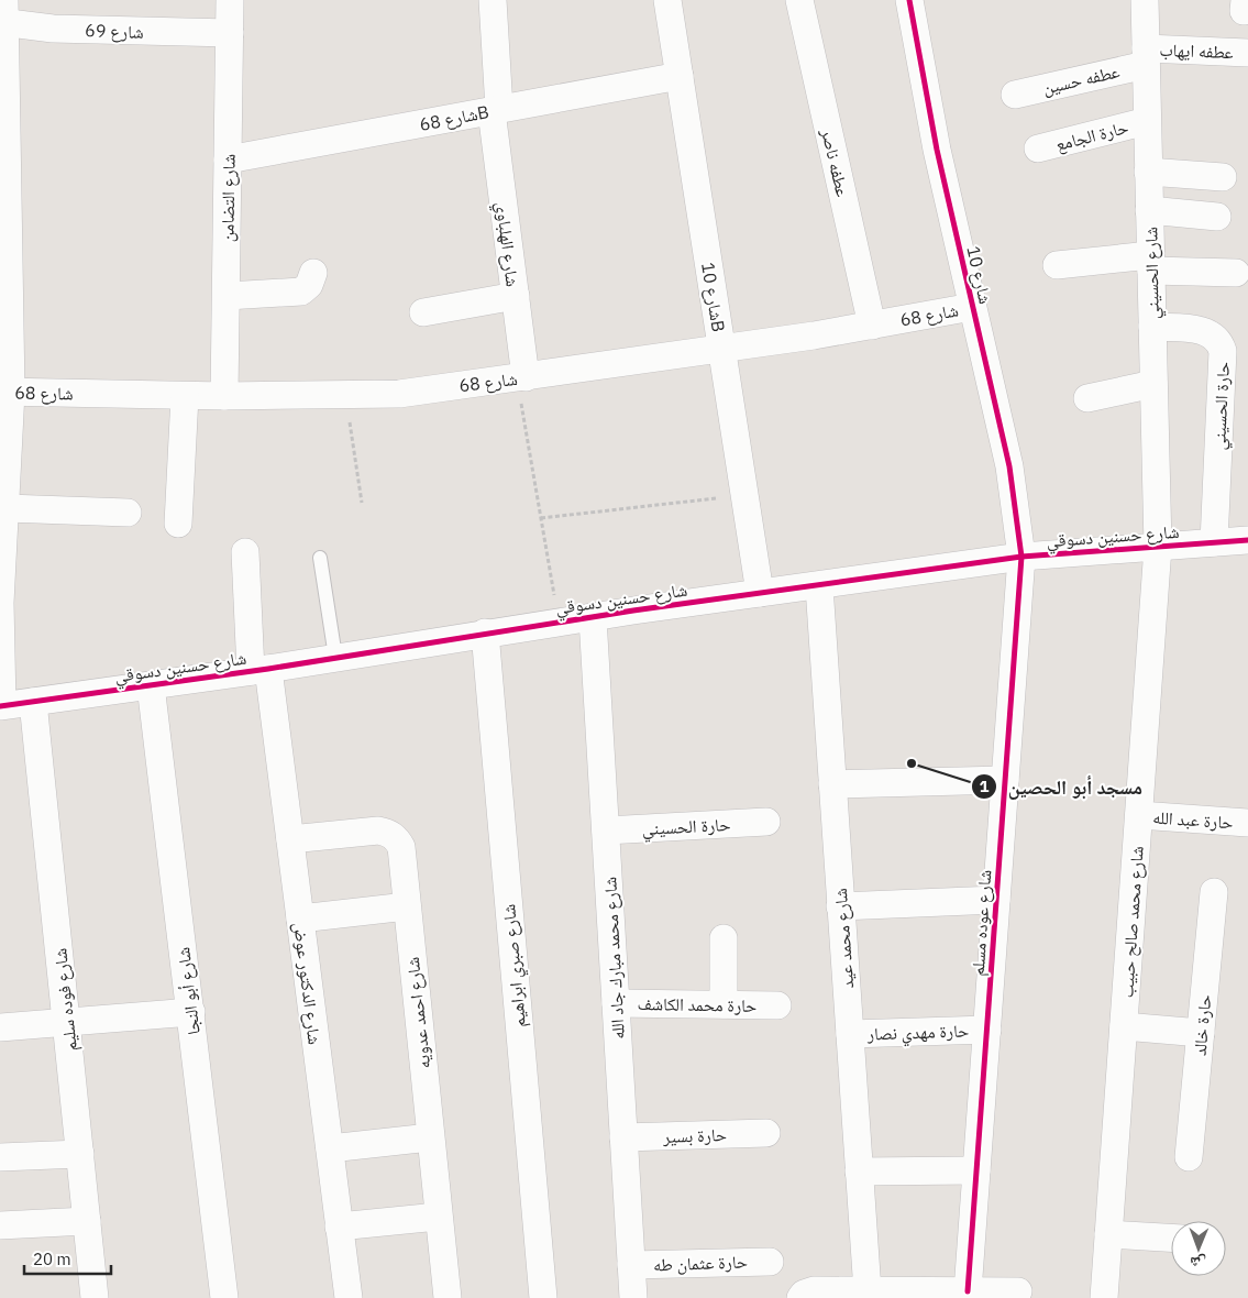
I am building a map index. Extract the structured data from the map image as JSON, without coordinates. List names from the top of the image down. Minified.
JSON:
{"streets":{"street":["شارع 69","عطفه ايهاب","عطفه حسين","شارع 68B","حارة الجامع","عطفه ناصر","شارع التضامن","شارع الهلباوي","شارع الحسيني","شارع 10","شارع 10B","شارع 68","حارة الحسيني","شارع حسنين دسوقي","حارة عبد الله","شارع محمد صالح حبيب","شارع عوده مسلم","شارع محمد عيد","شارع محمد مبارك جاد الله","شارع صبري ابراهيم","شارع الدكتور عوض","شارع أبو النجا","شارع فوده سليم","حارة محمد الكاشف","شارع احمد عدويه","حارة خالد","حارة مهدي نصار","حارة بسير","حارة عثمان طه"]},"crossings":[["شارع 69","شارع التضامن"],["عطفه ايهاب","عطفه حسين"],["عطفه ايهاب","شارع الحسيني"],["عطفه حسين","شارع الحسيني"],["شارع 68B","شارع التضامن"],["شارع 68B","شارع الهلباوي"],["شارع 68B","شارع 10B"],["حارة الجامع","شارع الحسيني"],["عطفه ناصر","شارع 68"],["شارع التضامن","شارع 68"],["شارع الهلباوي","شارع 68"],["شارع الحسيني","حارة الحسيني"],["شارع الحسيني","شارع حسنين دسوقي"],["شارع الحسيني","شارع محمد صالح حبيب"],["شارع 10","شارع 68"],["شارع 10","شارع حسنين دسوقي"],["شارع 10","شارع عوده مسلم"],["شارع 10B","شارع 68"],["شارع 10B","شارع حسنين دسوقي"],["حارة الحسيني","شارع حسنين دسوقي"],["حارة الحسيني","شارع محمد مبارك جاد الله"],["شارع حسنين دسوقي","شارع محمد صالح حبيب"],["شارع حسنين دسوقي","شارع عوده مسلم"],["شارع حسنين دسوقي","شارع محمد عيد"],["شارع حسنين دسوقي","شارع محمد مبارك جاد الله"],["شارع حسنين دسوقي","شارع صبري ابراهيم"],["شارع حسنين دسوقي","شارع الدكتور عوض"],["شارع حسنين دسوقي","شارع أبو النجا"],["شارع حسنين دسوقي","شارع فوده سليم"],["حارة عبد الله","شارع محمد صالح حبيب"],["شارع عوده مسلم","حارة مهدي نصار"],["شارع محمد عيد","حارة مهدي نصار"],["شارع محمد مبارك جاد الله","حارة محمد الكاشف"],["شارع محمد مبارك جاد الله","حارة بسير"],["شارع محمد مبارك جاد الله","حارة عثمان طه"],["شارع الدكتور عوض","شارع احمد عدويه"]],"places":["مسجد أبو الحصين"],"scale_bar":"20 m","north":"bottom"}
